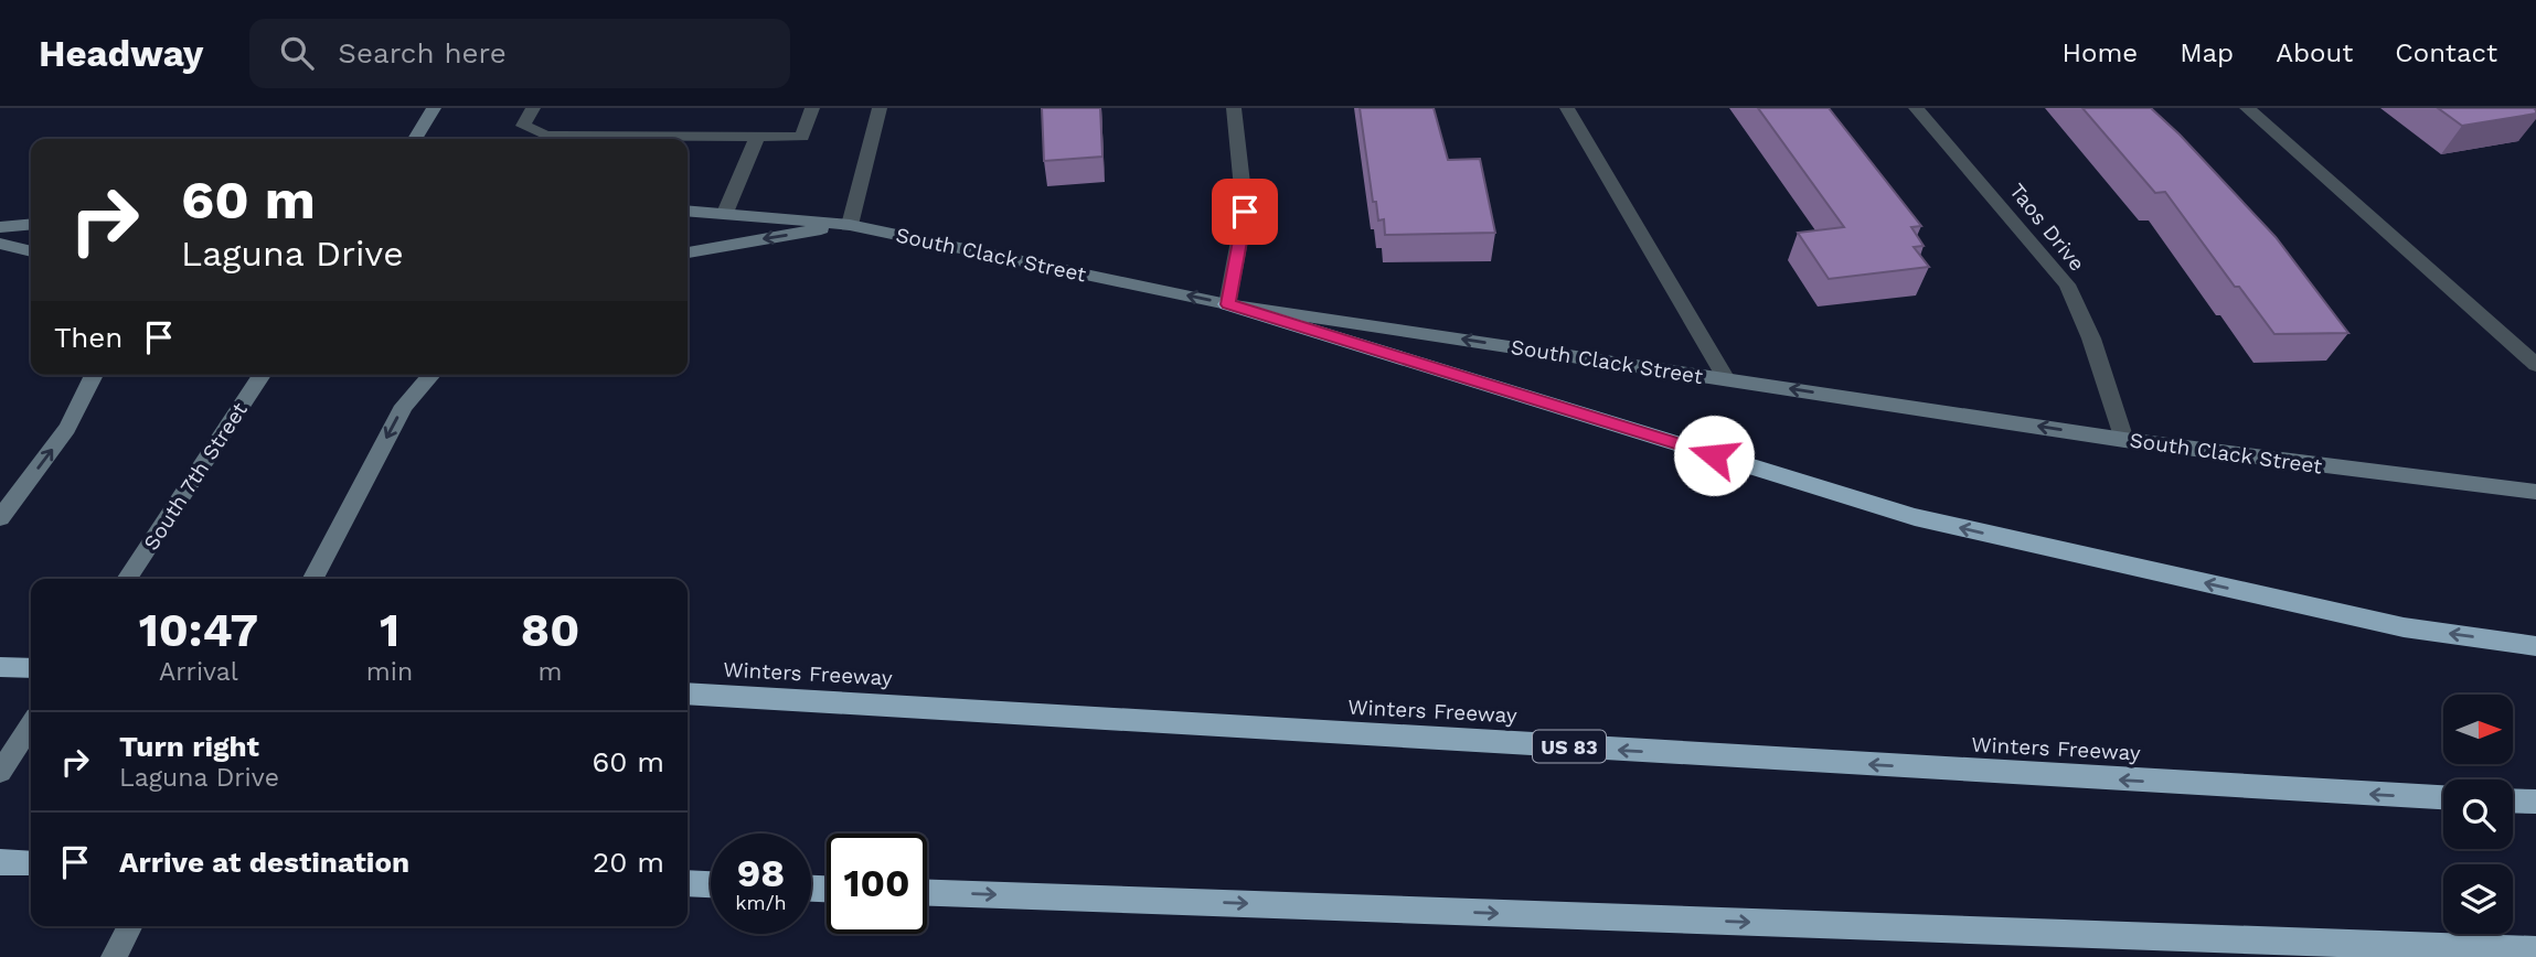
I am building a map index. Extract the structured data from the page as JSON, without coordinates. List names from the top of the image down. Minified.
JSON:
{"streets":{"highway":["Winters Freeway","US 83"],"main road":["South Clack Street","South 7th Street"],"street":["Taos Drive"]},"crossings":[["Taos Drive","South Clack Street"]],"one_way":["South Clack Street"],"north":"right","page":{"header":"Headway","search":"Search here","nav":["Home","Map","About","Contact"],"turn":["60 m","Laguna Drive"],"then":"Then","eta":["10:47","Arrival","1","min","80","m"],"list":[{"name":"Turn right","note":"Laguna Drive","value":"60 m"},{"name":"Arrive at destination","value":"20 m"}],"speed":"98 km/h","limit":"100"}}
